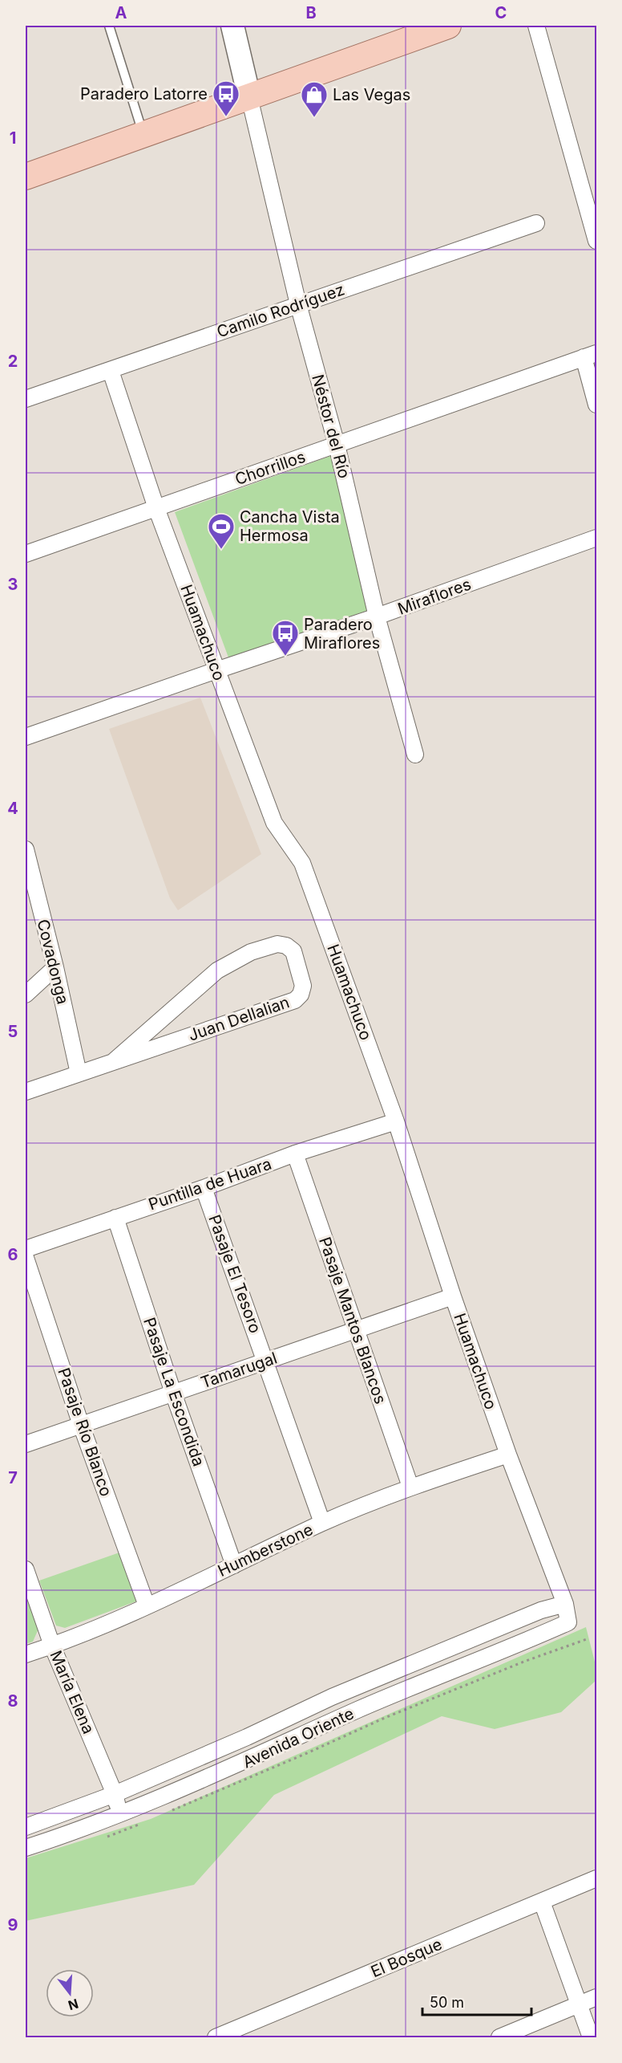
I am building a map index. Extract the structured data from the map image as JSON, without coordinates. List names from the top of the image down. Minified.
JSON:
{"streets":{"street":["Camilo Rodríguez","Néstor del Río","Chorrillos","Miraflores","Huamachuco","Covadonga","Juan Dellalian","Puntilla de Huara","Pasaje El Tesoro","Pasaje Mantos Blancos","Tamarugal","Pasaje La Escondida","Pasaje Río Blanco","Humberstone","María Elena","Avenida Oriente","El Bosque"]},"crossings":[["Camilo Rodríguez","Néstor del Río"],["Camilo Rodríguez","Huamachuco"],["Néstor del Río","Chorrillos"],["Néstor del Río","Miraflores"],["Chorrillos","Huamachuco"],["Miraflores","Huamachuco"],["Huamachuco","Puntilla de Huara"],["Huamachuco","Tamarugal"],["Huamachuco","Humberstone"],["Huamachuco","Avenida Oriente"],["Covadonga","Juan Dellalian"],["Puntilla de Huara","Pasaje El Tesoro"],["Puntilla de Huara","Pasaje Mantos Blancos"],["Puntilla de Huara","Pasaje La Escondida"],["Pasaje El Tesoro","Tamarugal"],["Pasaje El Tesoro","Humberstone"],["Pasaje Mantos Blancos","Tamarugal"],["Pasaje Mantos Blancos","Humberstone"],["Tamarugal","Pasaje La Escondida"],["Tamarugal","Pasaje Río Blanco"],["Pasaje La Escondida","Humberstone"],["Pasaje Río Blanco","Humberstone"],["Humberstone","María Elena"],["María Elena","Avenida Oriente"]],"places":{"bus stop":["Paradero Latorre","Paradero Miraflores"],"shop":["Las Vegas"],"sports":["Cancha Vista Hermosa"]},"scale_bar":"50 m","north":"bottom","grid":{"columns":["A","B","C"],"rows":["1","2","3","4","5","6","7","8","9"]}}
